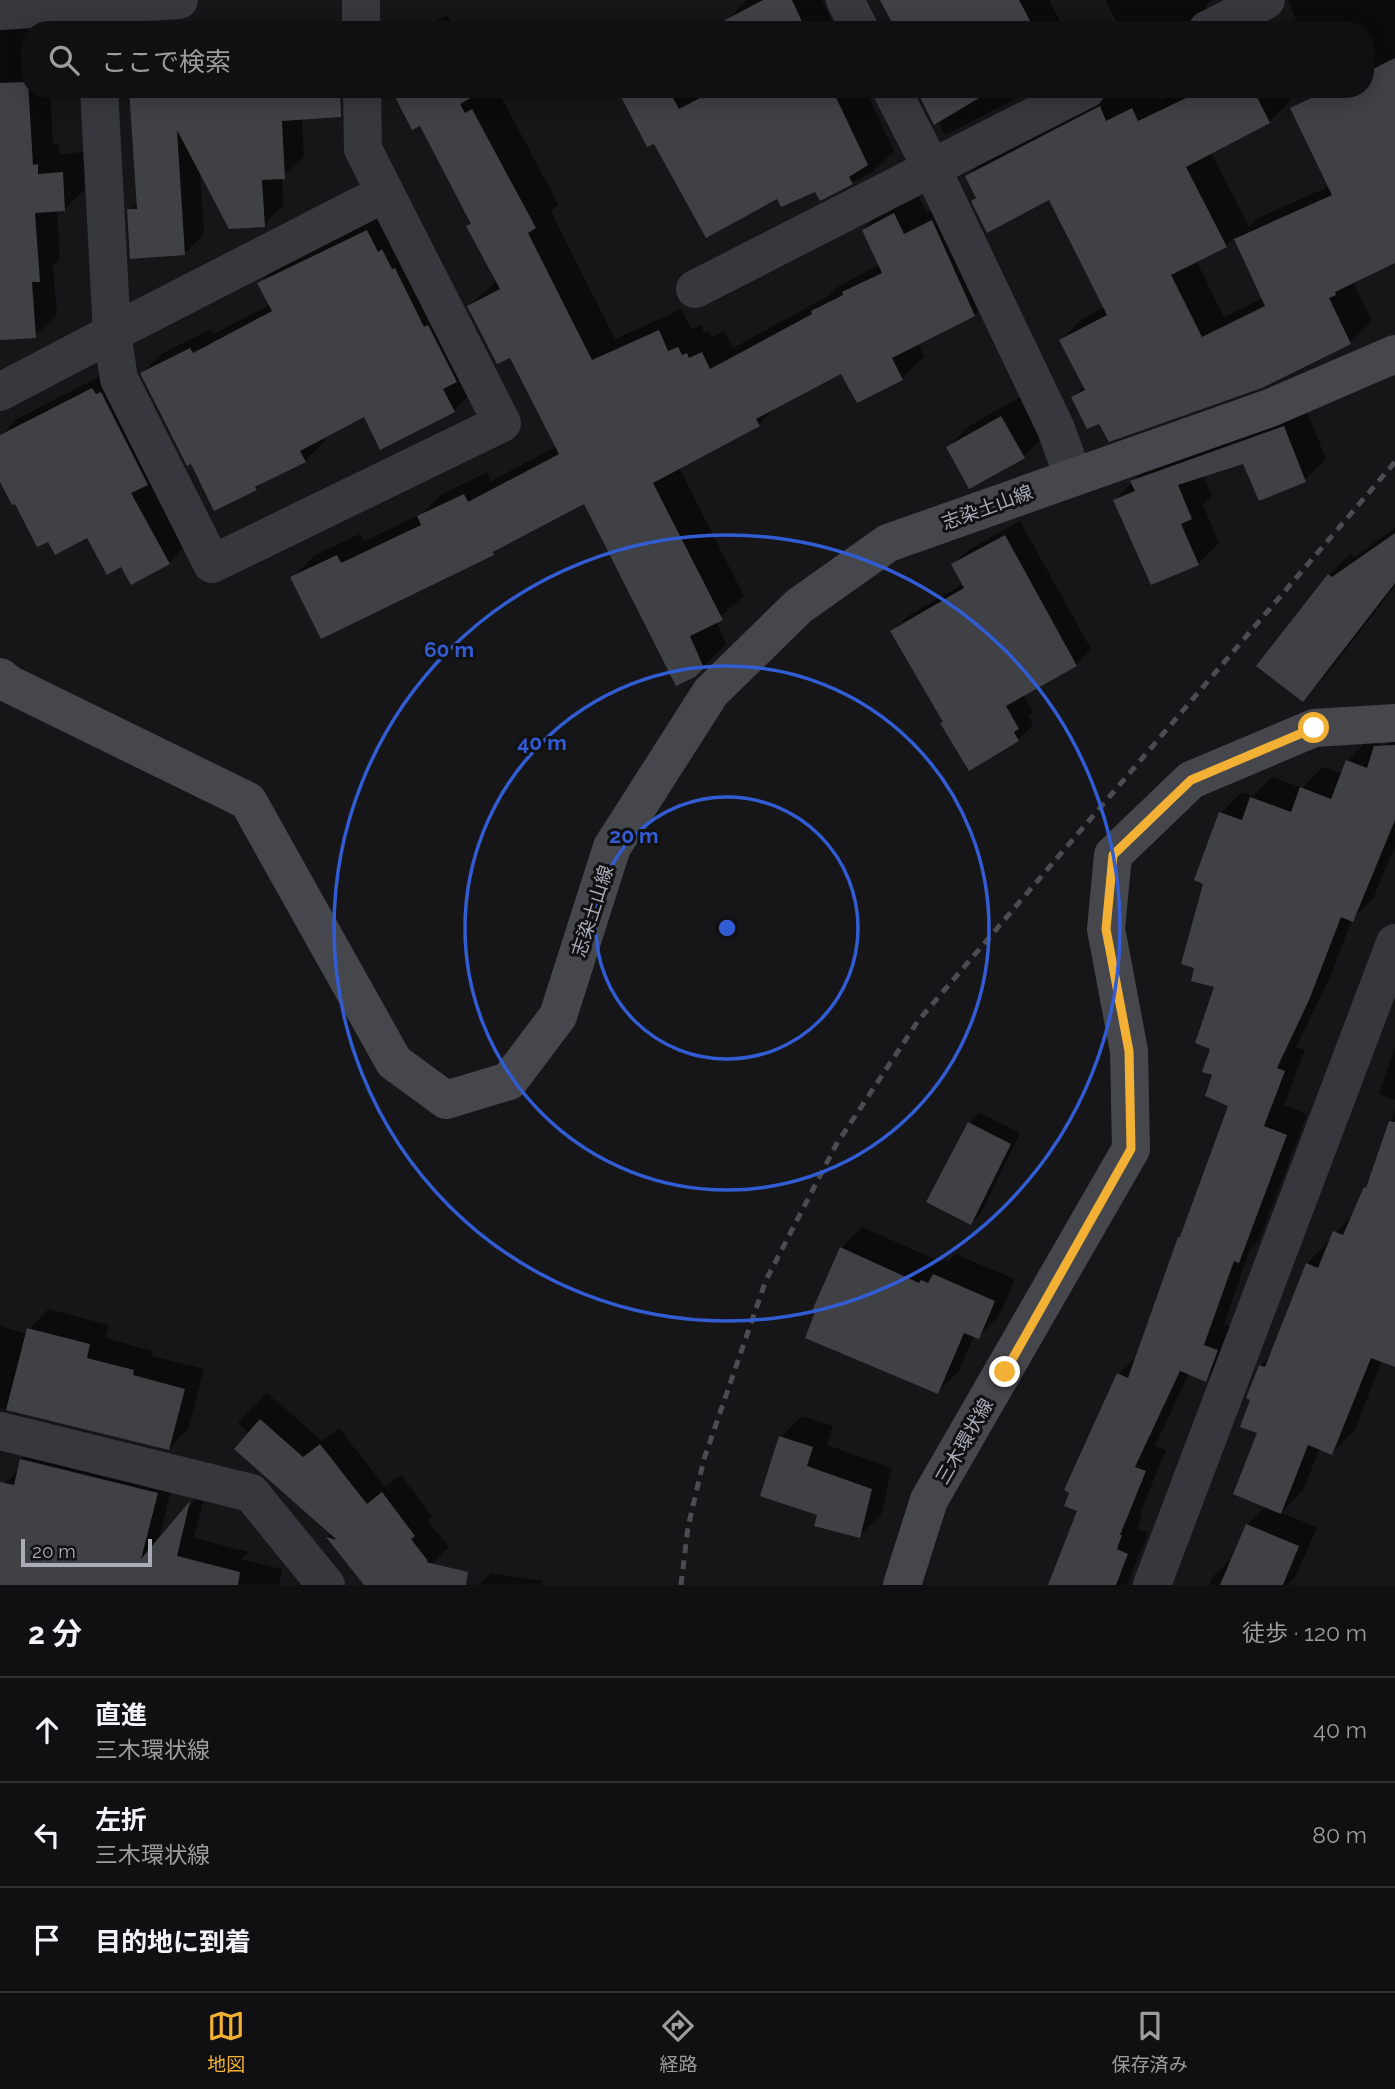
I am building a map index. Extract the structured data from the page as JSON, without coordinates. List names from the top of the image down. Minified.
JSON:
{"streets":{"main road":["志染土山線","三木環状線"]},"scale_bar":"20 m","page":{"search":"ここで検索","scale":"20 m","heading":["2 分","徒歩 · 120 m"],"list":[["直進","三木環状線","40 m"],["左折","三木環状線","80 m"],"目的地に到着"],"nav":["地図","経路","保存済み"]},"rings":["60 m","40 m","20 m"]}
